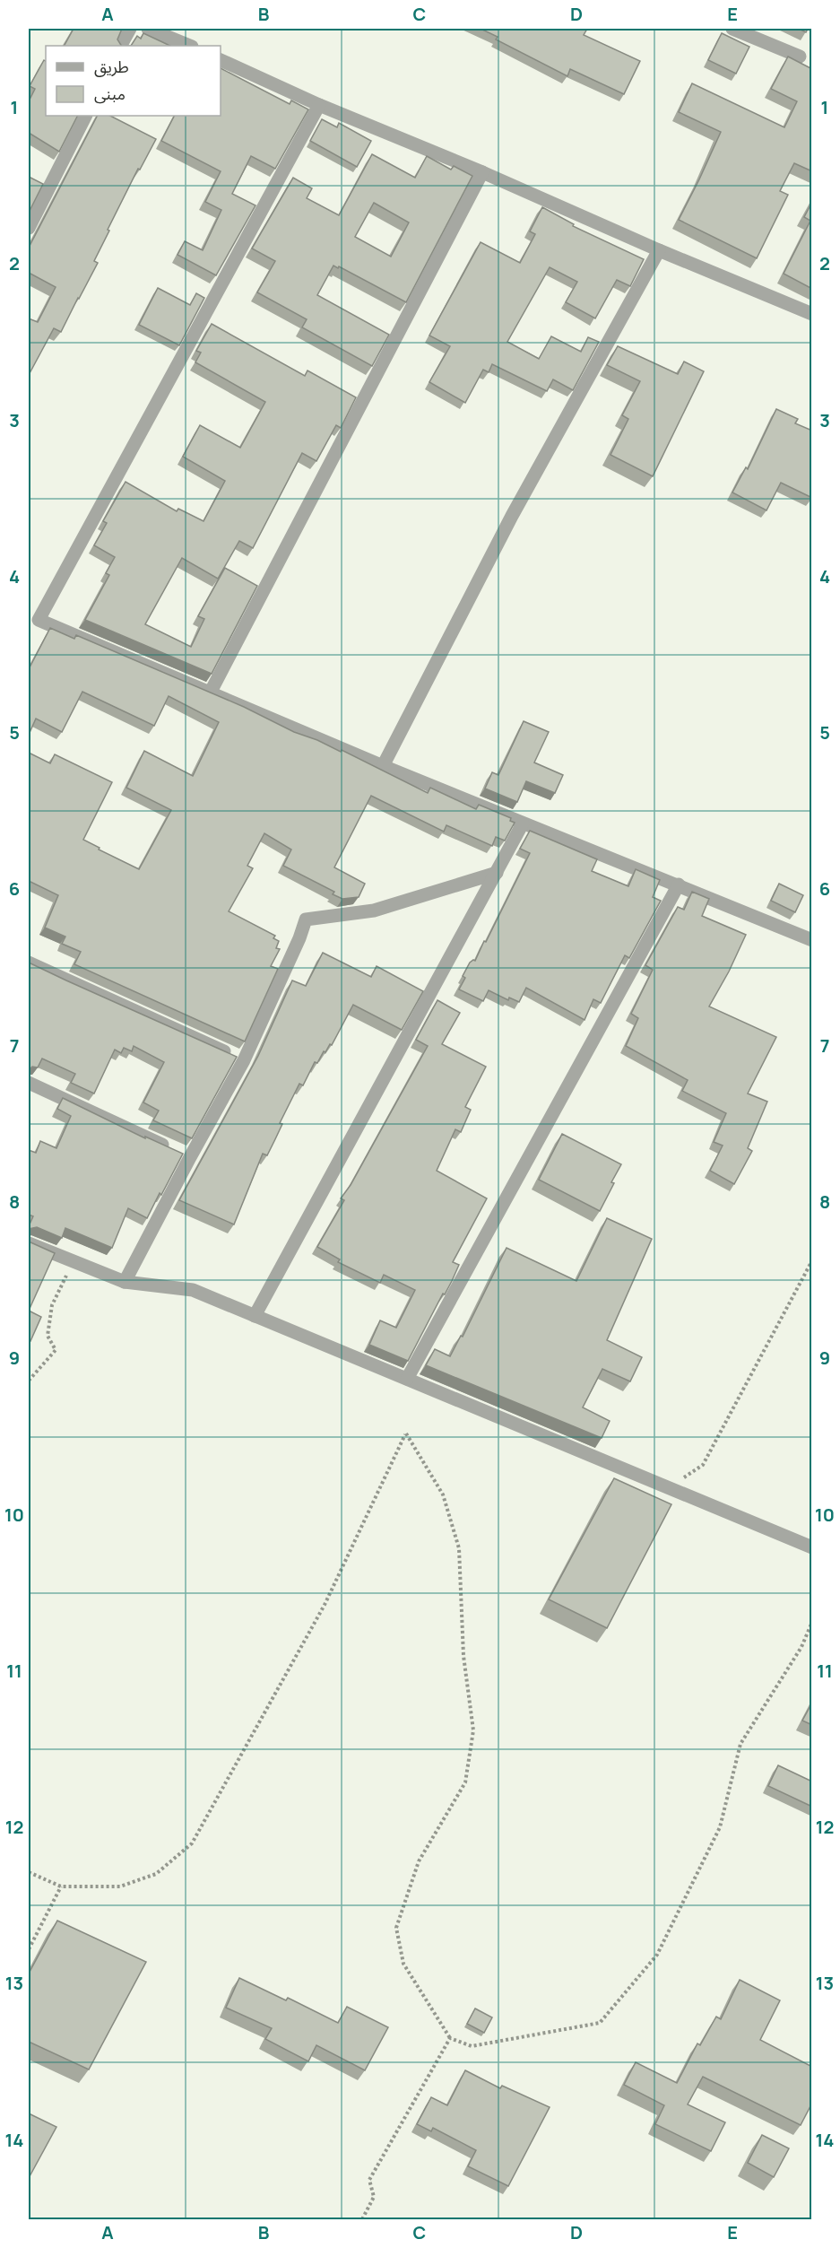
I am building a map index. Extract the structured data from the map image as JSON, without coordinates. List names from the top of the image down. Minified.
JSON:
{"legend":["طريق","مبنى"],"grid":{"columns":["A","B","C","D","E"],"rows":["1","2","3","4","5","6","7","8","9","10","11","12","13","14"]}}
